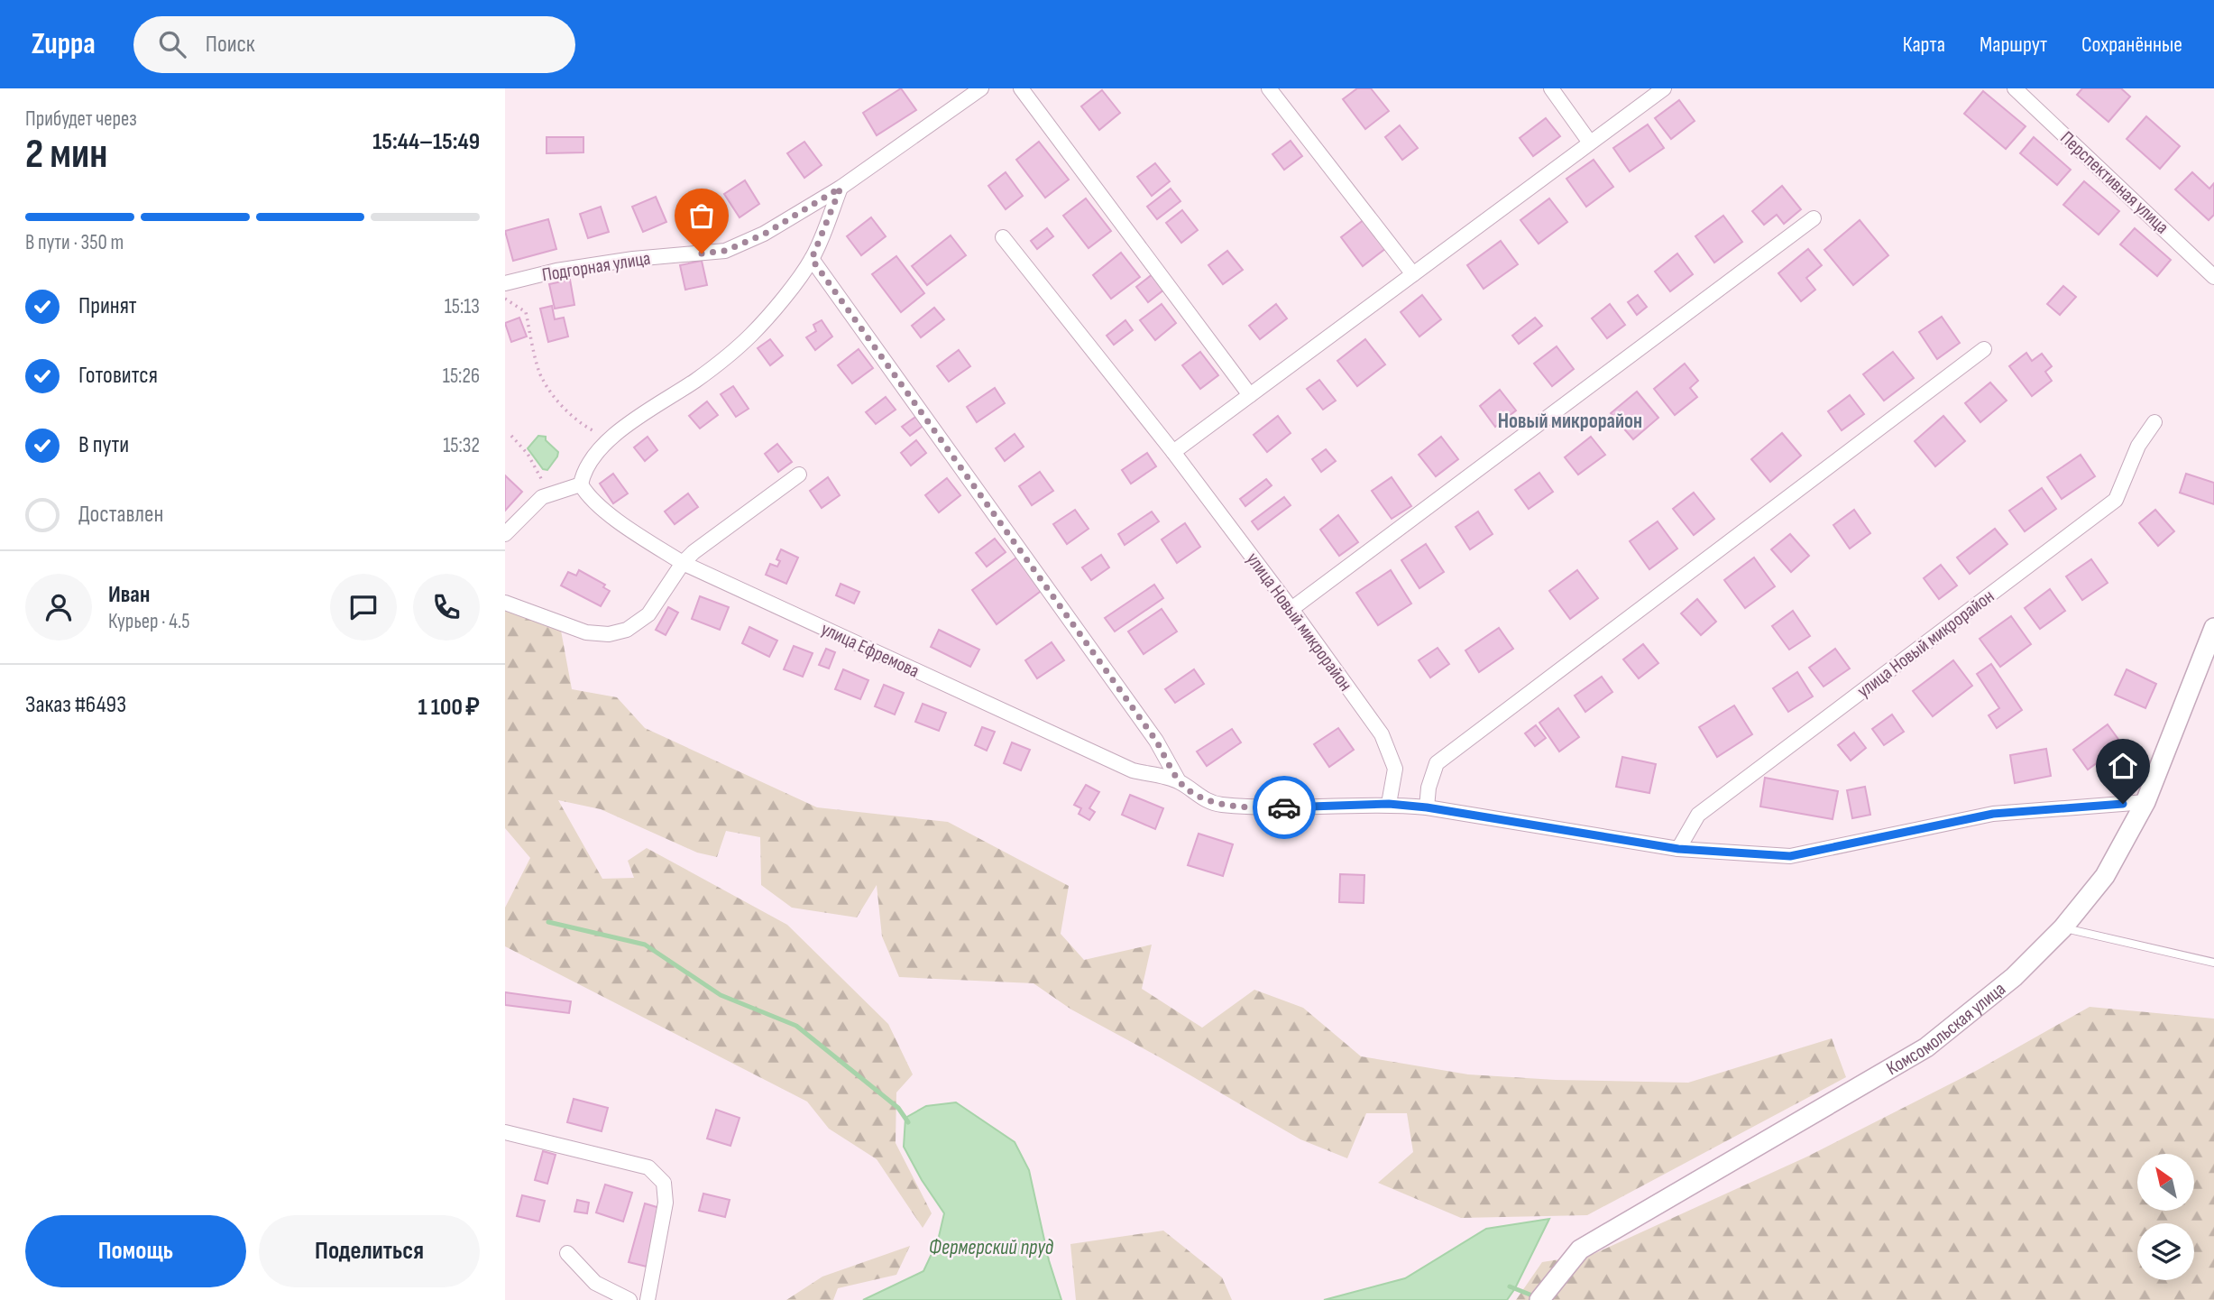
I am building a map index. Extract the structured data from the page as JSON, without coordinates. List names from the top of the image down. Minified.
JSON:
{"streets":{"street":["Перспективная улица","Подгорная улица","улица Новый микрорайон","улица Ефремова","Комсомольская улица"]},"crossings":[["улица Новый микрорайон","улица Ефремова"],["улица Ефремова","Комсомольская улица"]],"districts":["Новый микрорайон"],"water":["Фермерский пруд"],"north":"top left","page":{"header":"Zuppa","search":"Поиск","nav":["Карта","Маршрут","Сохранённые"],"heading":["2 мин","Прибудет через","15:44–15:49"],"panel":["Иван","Курьер · 4.5","Заказ #6493","1 100 ₽"],"bar":"В пути · 350 m","list":[["Принят","15:13"],["Готовится","15:26"],["В пути","15:32"],"Доставлен"],"buttons":["Помощь","Поделиться"]}}
